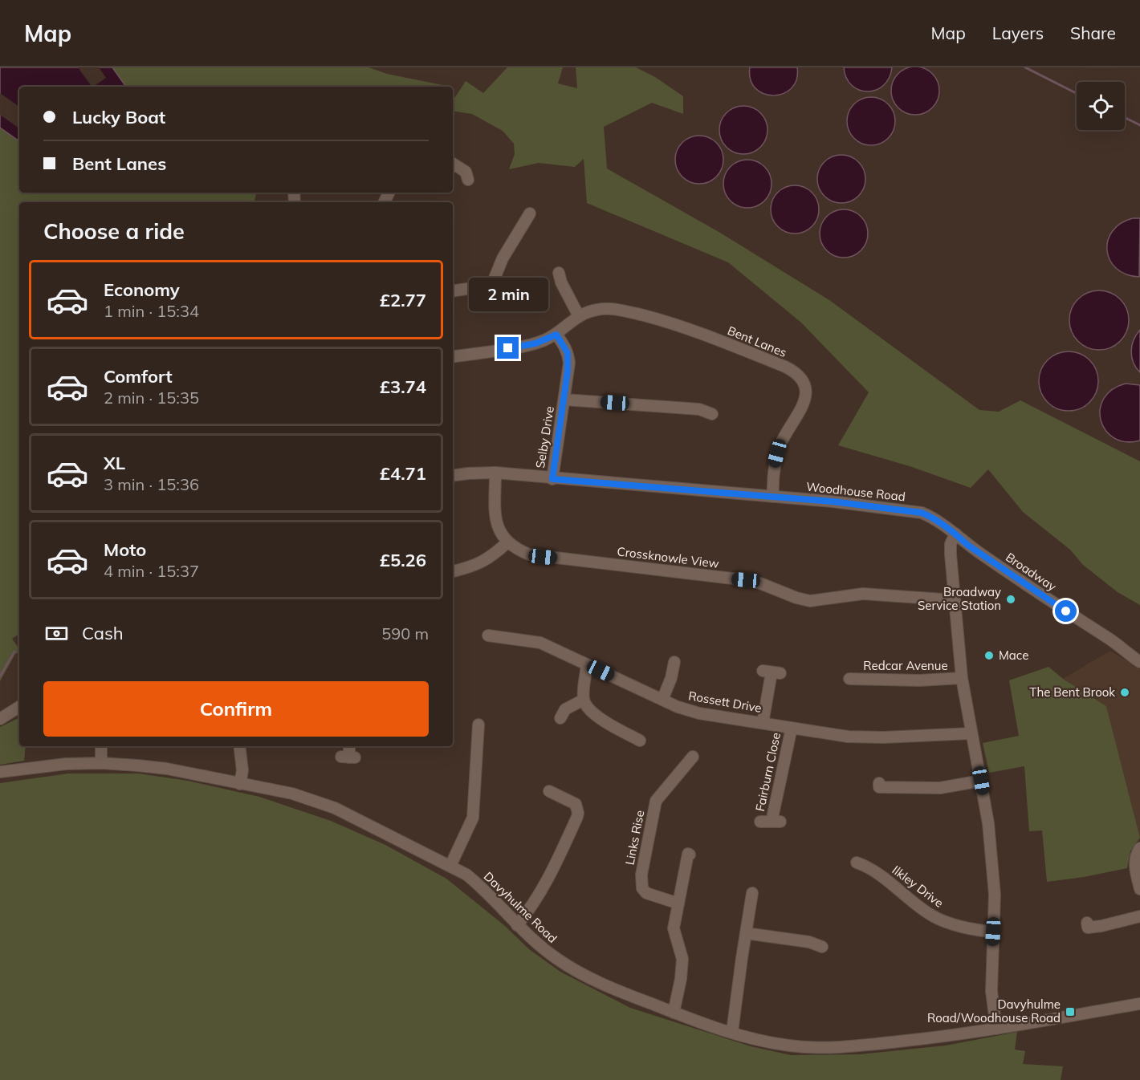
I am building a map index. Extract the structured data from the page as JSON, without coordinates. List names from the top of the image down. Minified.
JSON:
{"streets":{"street":["Bent Lanes","Selby Drive","Woodhouse Road","Crossknowle View","Broadway","Redcar Avenue","Rossett Drive","Fairburn Close","Links Rise","Ilkley Drive","Davyhulme Road"]},"crossings":[["Bent Lanes","Selby Drive"],["Bent Lanes","Woodhouse Road"],["Selby Drive","Woodhouse Road"],["Woodhouse Road","Broadway"],["Rossett Drive","Fairburn Close"]],"places":{"other":["Broadway Service Station","Mace","The Bent Brook"],"transit":["Davyhulme Road/Woodhouse Road"]},"page":{"header":"Map","nav":["Map","Layers","Share"],"banner":["Lucky Boat","Bent Lanes"],"heading":"Choose a ride","list":[{"name":"Economy","note":"1 min · 15:34","value":"£2.77"},{"name":"Comfort","note":"2 min · 15:35","value":"£3.74"},{"name":"XL","note":"3 min · 15:36","value":"£4.71"},{"name":"Moto","note":"4 min · 15:37","value":"£5.26"}],"bubble":"2 min","pay":["Cash","590 m"],"buttons":"Confirm"}}
